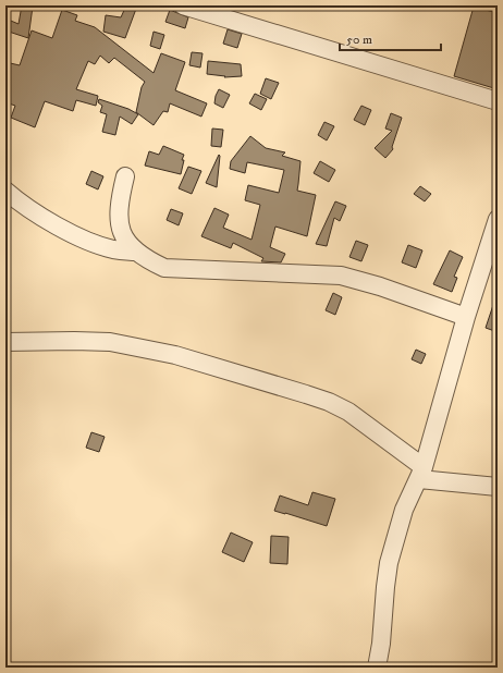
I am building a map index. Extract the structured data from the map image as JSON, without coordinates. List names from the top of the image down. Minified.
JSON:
{"scale_bar":"50 m"}
